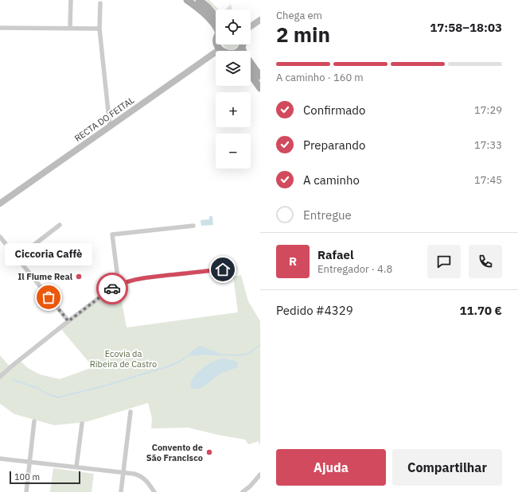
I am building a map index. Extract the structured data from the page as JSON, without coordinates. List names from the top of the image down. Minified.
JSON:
{"streets":{"street":["RECTA DO FEITAL"]},"parks":["Ecovia da Ribeira de Castro"],"places":["Il Fiume Real","Ciccoria Caffè","Convento de São Francisco"],"scale_bar":"100 m","page":{"heading":["2 min","Chega em","17:58–18:03"],"panel":["Rafael","Entregador · 4.8","Pedido #4329","11.70 €"],"map_buttons":["+","−"],"bar":"A caminho · 160 m","list":[["Confirmado","17:29"],["Preparando","17:33"],["A caminho","17:45"],"Entregue"],"bubble":"Ciccoria Caffè","round":"R","buttons":["Ajuda","Compartilhar"],"scale":"100 m"}}
